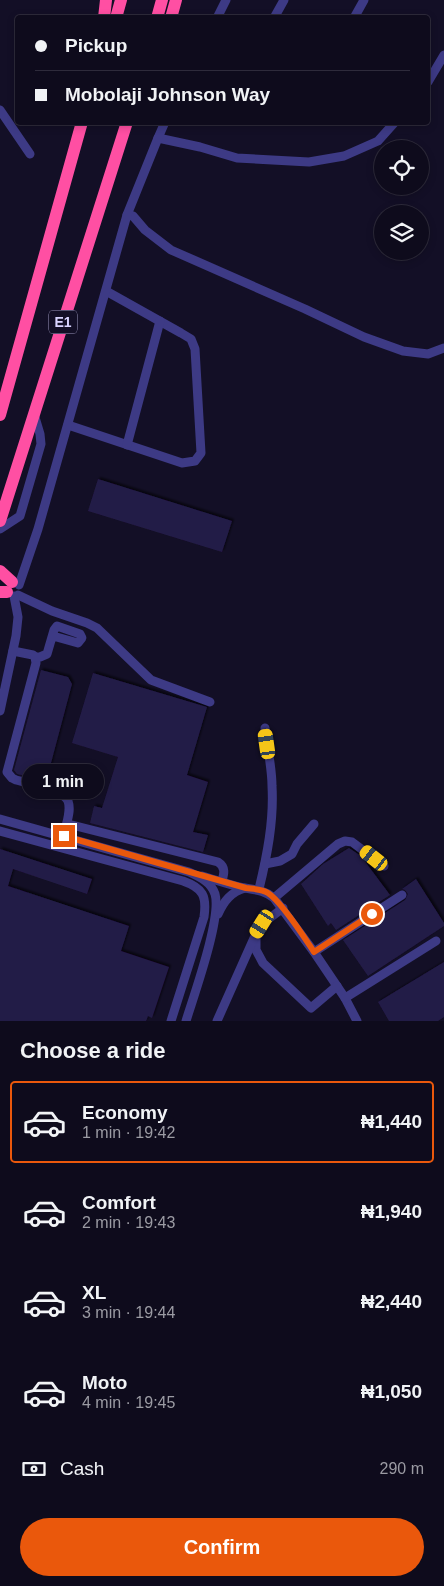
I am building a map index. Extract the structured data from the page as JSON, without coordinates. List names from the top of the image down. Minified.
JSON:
{"streets":{"highway":["E1"]},"page":{"banner":["Pickup","Mobolaji Johnson Way"],"bubble":"1 min","heading":"Choose a ride","list":[{"name":"Economy","note":"1 min · 19:42","value":"₦1,440"},{"name":"Comfort","note":"2 min · 19:43","value":"₦1,940"},{"name":"XL","note":"3 min · 19:44","value":"₦2,440"},{"name":"Moto","note":"4 min · 19:45","value":"₦1,050"}],"pay":["Cash","290 m"],"buttons":"Confirm"}}
